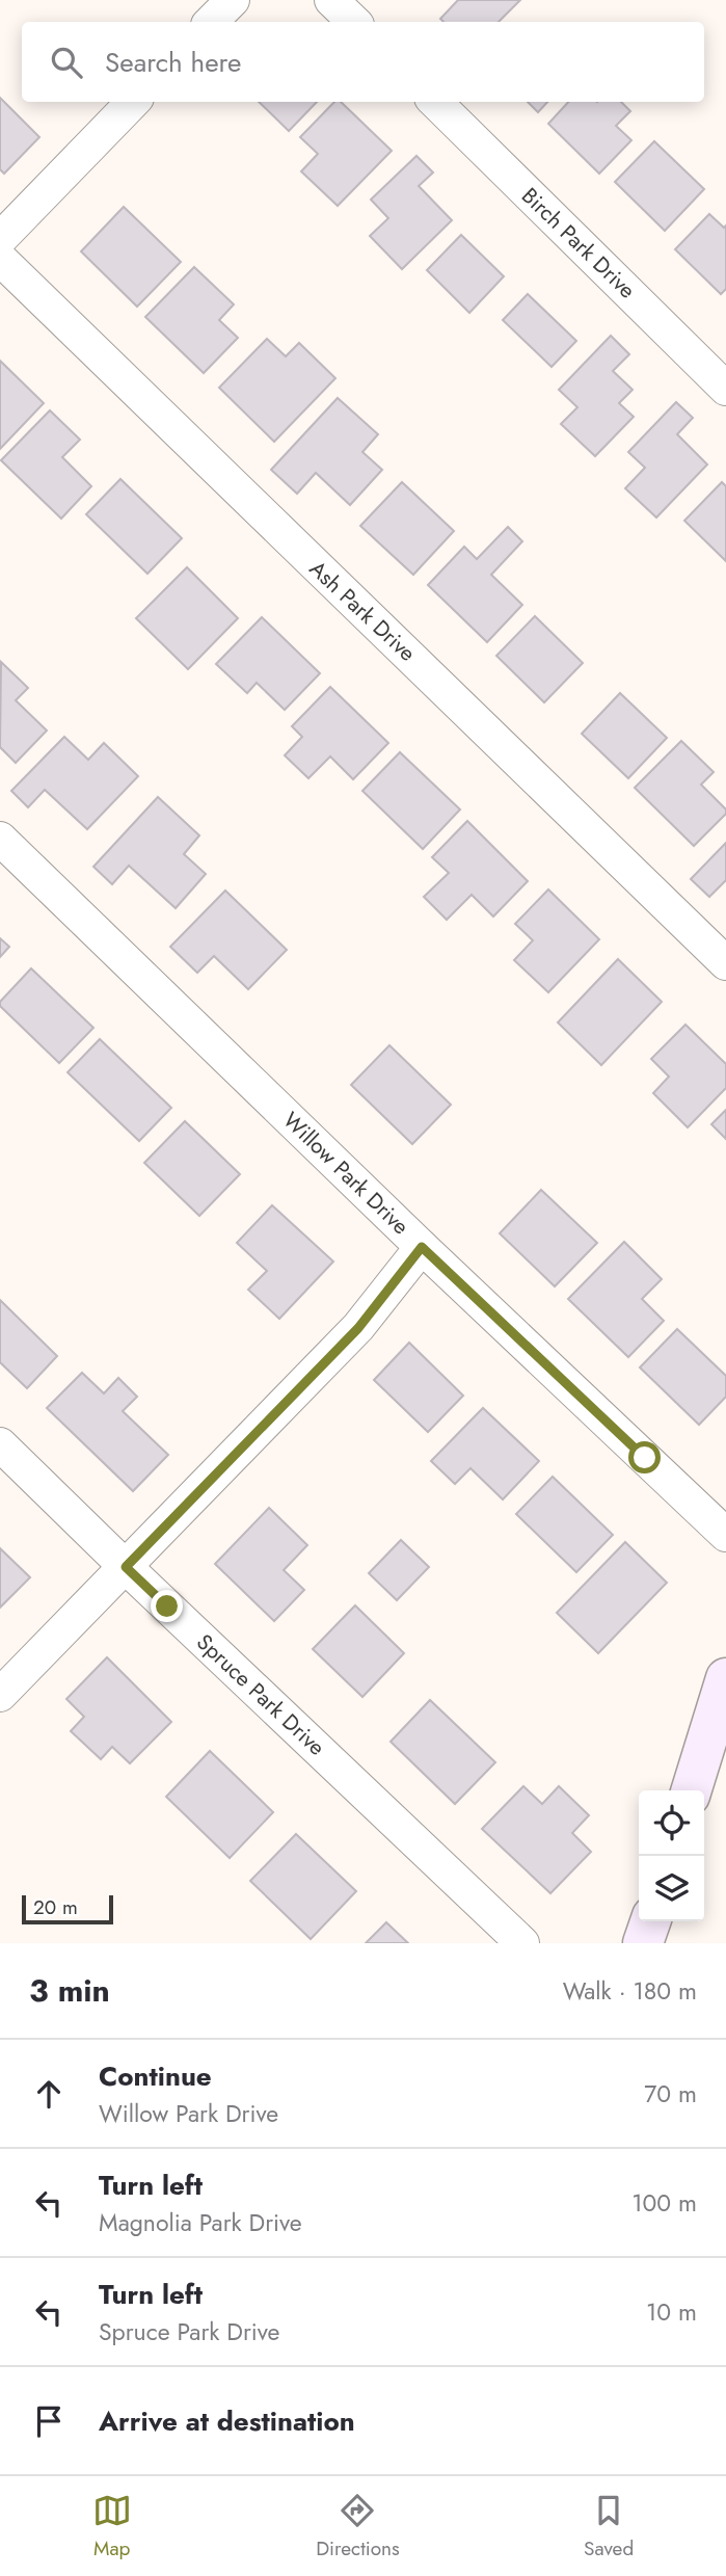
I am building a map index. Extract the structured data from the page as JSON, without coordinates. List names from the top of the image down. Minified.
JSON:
{"streets":{"street":["Birch Park Drive","Ash Park Drive","Willow Park Drive","Spruce Park Drive"]},"scale_bar":"20 m","page":{"search":"Search here","scale":"20 m","heading":["3 min","Walk · 180 m"],"list":[["Continue","Willow Park Drive","70 m"],["Turn left","Magnolia Park Drive","100 m"],["Turn left","Spruce Park Drive","10 m"],"Arrive at destination"],"nav":["Map","Directions","Saved"]}}
